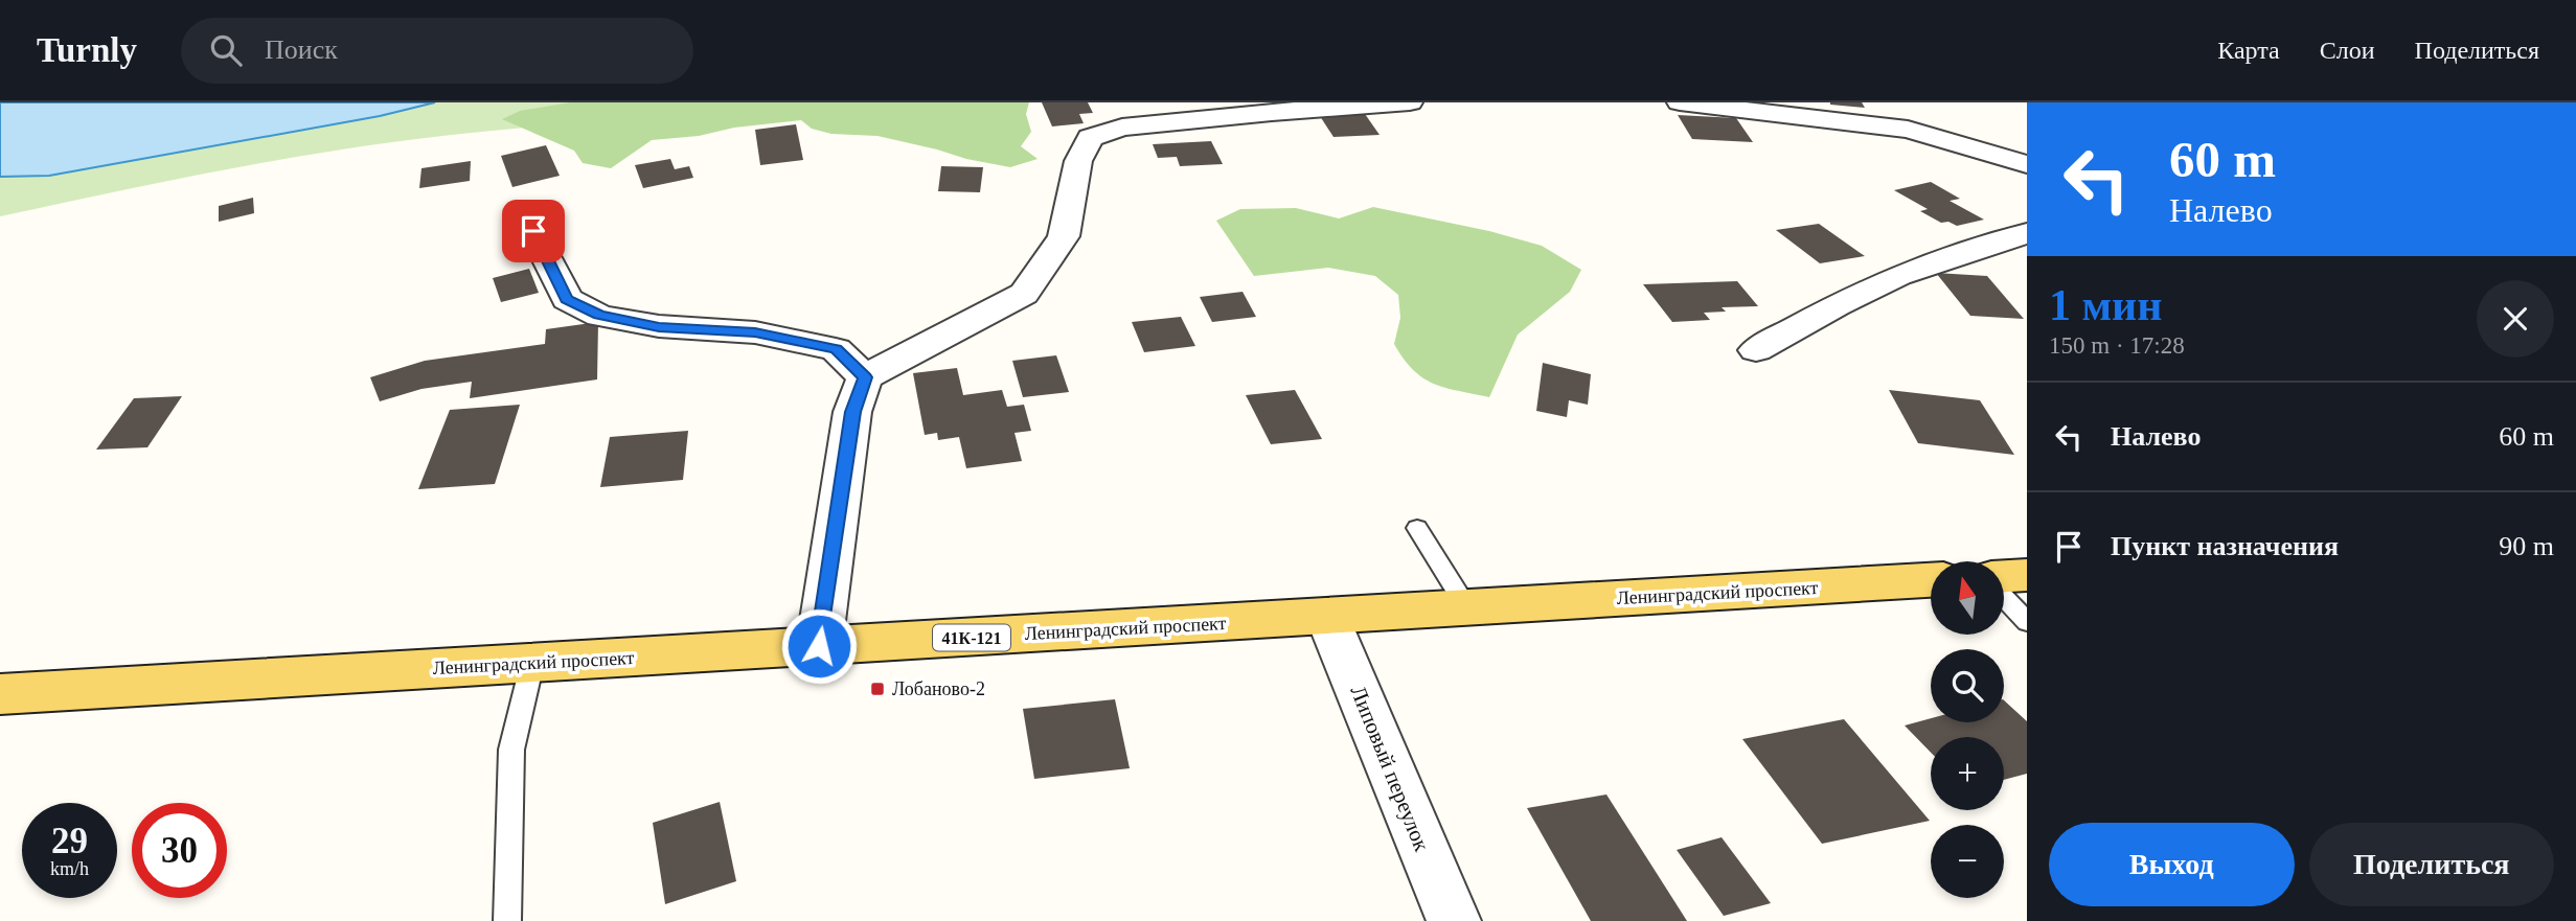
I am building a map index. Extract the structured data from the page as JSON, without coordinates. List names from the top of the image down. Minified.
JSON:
{"streets":{"main road":["Ленинградский проспект","41К-121"],"street":["Липовый переулок"]},"crossings":[["Ленинградский проспект","Липовый переулок"]],"places":{"transit":["Лобаново-2"]},"north":"top","page":{"header":"Turnly","search":"Поиск","nav":["Карта","Слои","Поделиться"],"turn":["60 m","Налево"],"heading":["1 мин","150 m · 17:28"],"list":[{"name":"Налево","value":"60 m"},{"name":"Пункт назначения","value":"90 m"}],"map_buttons":["+","−"],"speed":"29 km/h","limit":"30","buttons":["Выход","Поделиться"]}}
